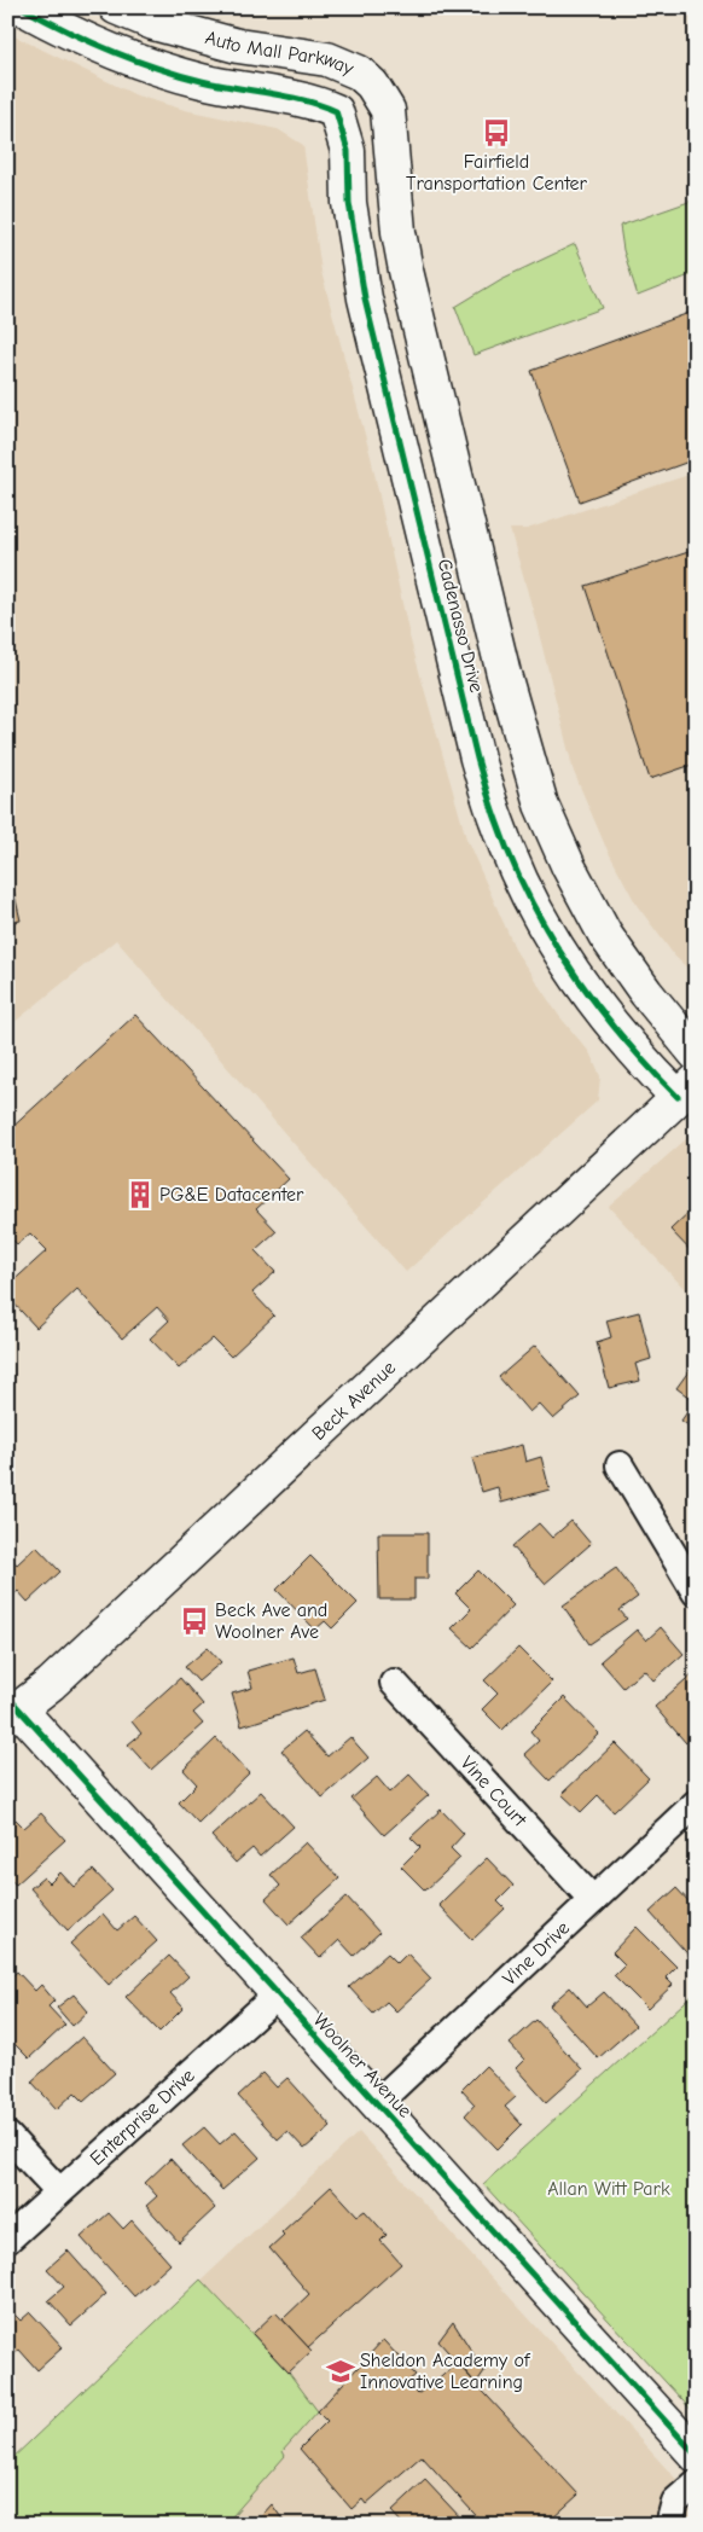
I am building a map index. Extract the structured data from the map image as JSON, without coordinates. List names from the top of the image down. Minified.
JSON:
{"streets":{"street":["Auto Mall Parkway","Cadenasso Drive","Beck Avenue","Vine Court","Vine Drive","Woolner Avenue","Enterprise Drive"]},"crossings":[["Auto Mall Parkway","Cadenasso Drive"],["Cadenasso Drive","Beck Avenue"],["Beck Avenue","Woolner Avenue"],["Vine Court","Vine Drive"],["Vine Drive","Woolner Avenue"],["Woolner Avenue","Enterprise Drive"]],"parks":["Allan Witt Park"],"places":{"bus stop":["Fairfield Transportation Center","Beck Ave and Woolner Ave"],"building":["PG&E Datacenter"],"school or university":["Sheldon Academy of Innovative Learning"]}}
